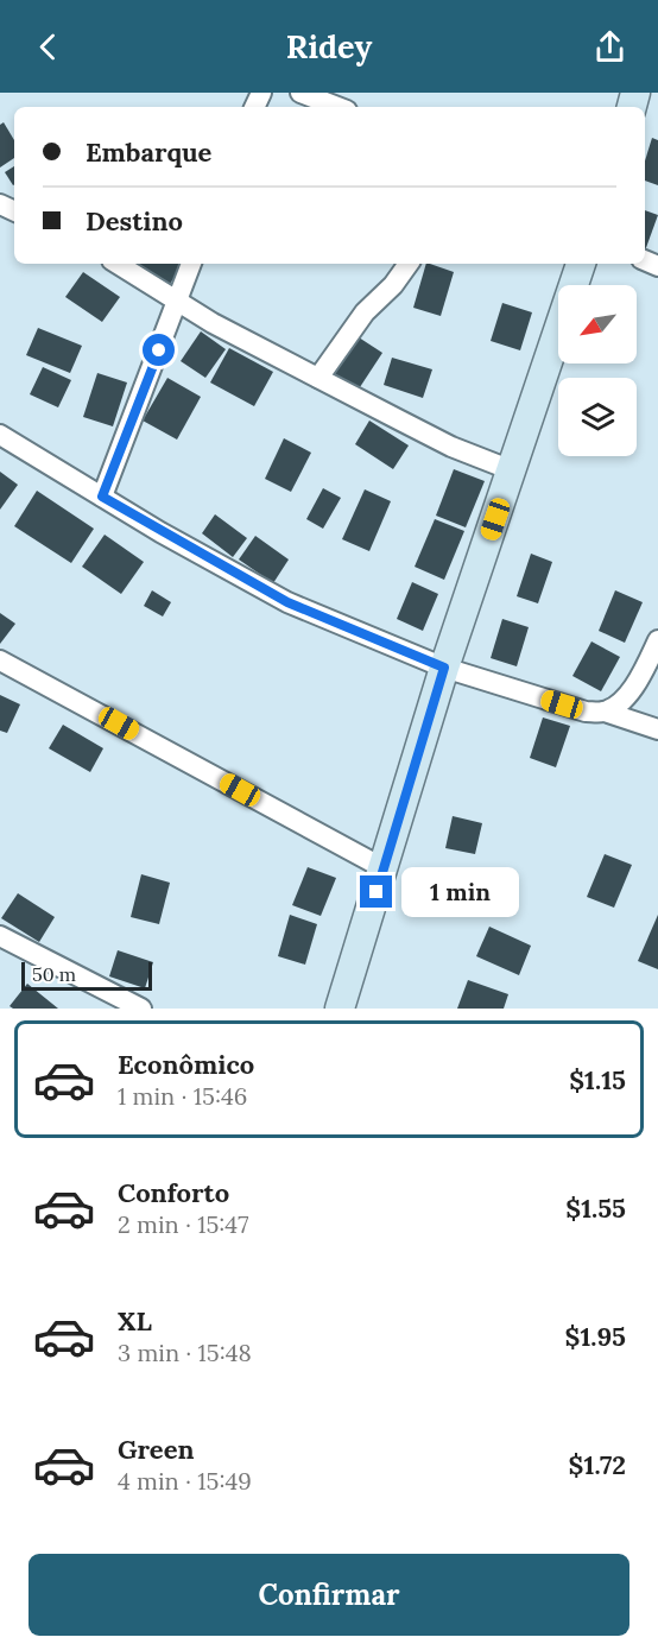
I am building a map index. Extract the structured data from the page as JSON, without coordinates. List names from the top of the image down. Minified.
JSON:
{"scale_bar":"50 m","north":"bottom left","page":{"header":"Ridey","banner":["Embarque","Destino"],"bubble":"1 min","scale":"50 m","list":[{"name":"Econômico","note":"1 min · 15:46","value":"$1.15"},{"name":"Conforto","note":"2 min · 15:47","value":"$1.55"},{"name":"XL","note":"3 min · 15:48","value":"$1.95"},{"name":"Green","note":"4 min · 15:49","value":"$1.72"}],"buttons":"Confirmar"}}
